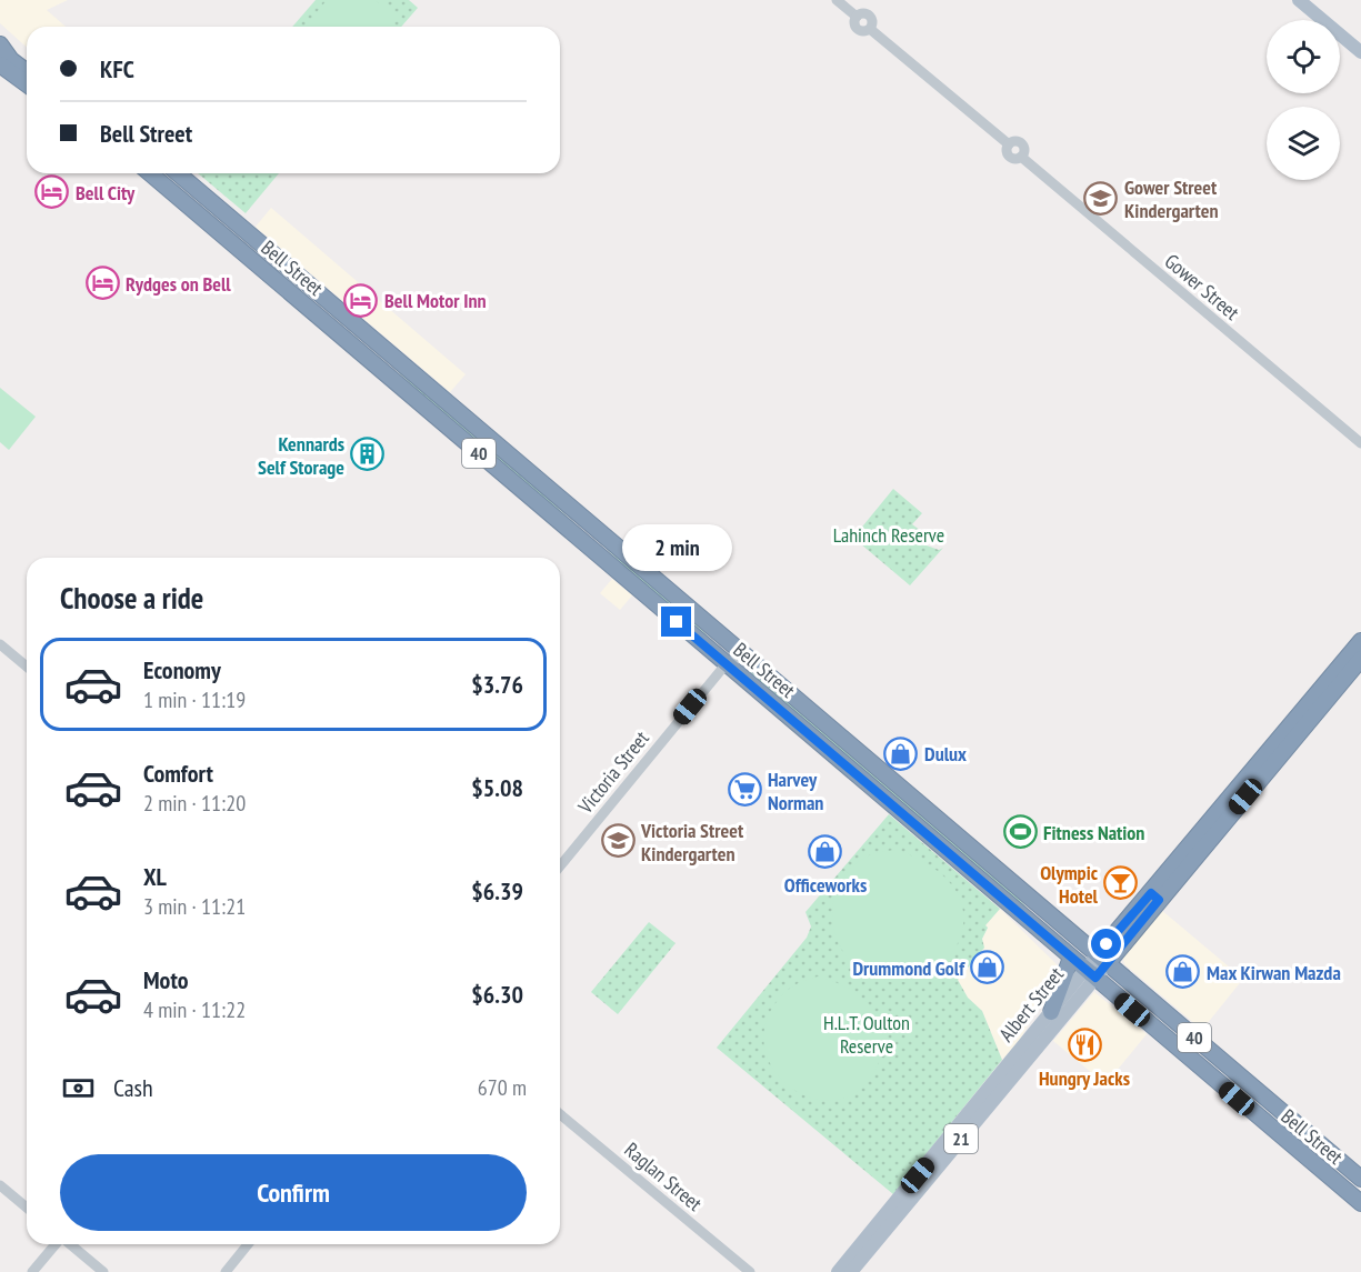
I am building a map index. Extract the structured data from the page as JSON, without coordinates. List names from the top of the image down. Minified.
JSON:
{"streets":{"highway":["Bell Street","40","Albert Street","21"],"street":["Gower Street","Victoria Street","Raglan Street"]},"crossings":[["Bell Street","Victoria Street"],["Bell Street","Albert Street"]],"parks":["Lahinch Reserve","H.L.T. Oulton Reserve"],"places":{"hotel":["Bell City","Rydges on Bell","Bell Motor Inn"],"school or university":["Gower Street Kindergarten","Victoria Street Kindergarten"],"building":["Kennards Self Storage"],"shop":["Dulux","Officeworks","Drummond Golf","Max Kirwan Mazda"],"supermarket":["Harvey Norman"],"sports":["Fitness Nation"],"bar":["Olympic Hotel"],"restaurant":["Hungry Jacks"]},"page":{"banner":["KFC","Bell Street"],"bubble":"2 min","heading":"Choose a ride","list":[{"name":"Economy","note":"1 min · 11:19","value":"$3.76"},{"name":"Comfort","note":"2 min · 11:20","value":"$5.08"},{"name":"XL","note":"3 min · 11:21","value":"$6.39"},{"name":"Moto","note":"4 min · 11:22","value":"$6.30"}],"pay":["Cash","670 m"],"buttons":"Confirm"}}
